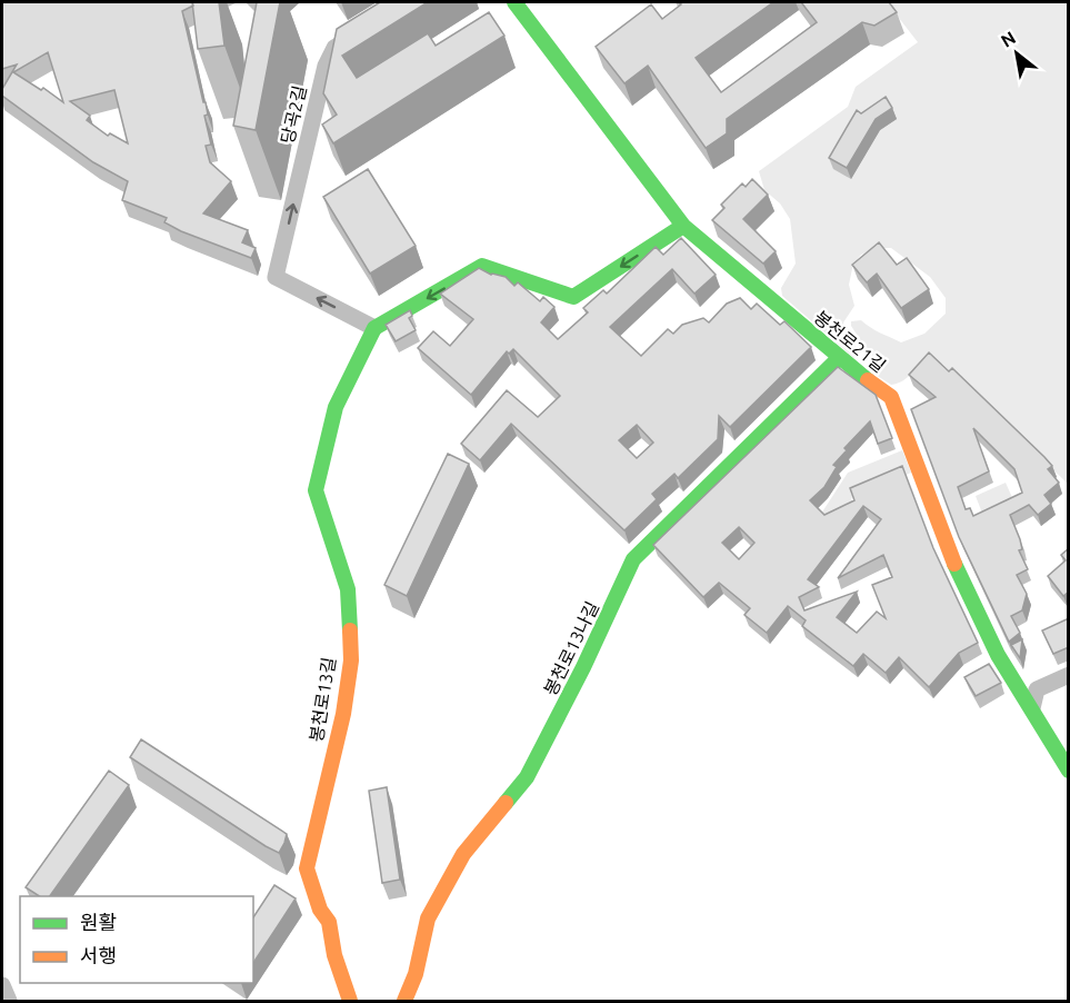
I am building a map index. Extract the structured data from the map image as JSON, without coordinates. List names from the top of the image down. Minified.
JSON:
{"streets":{"street":["당곡2길","봉천로21길","봉천로13나길","봉천로13길"]},"crossings":[["당곡2길","봉천로13길"],["봉천로21길","봉천로13나길"]],"legend":["원활","서행"],"north":"top left"}
